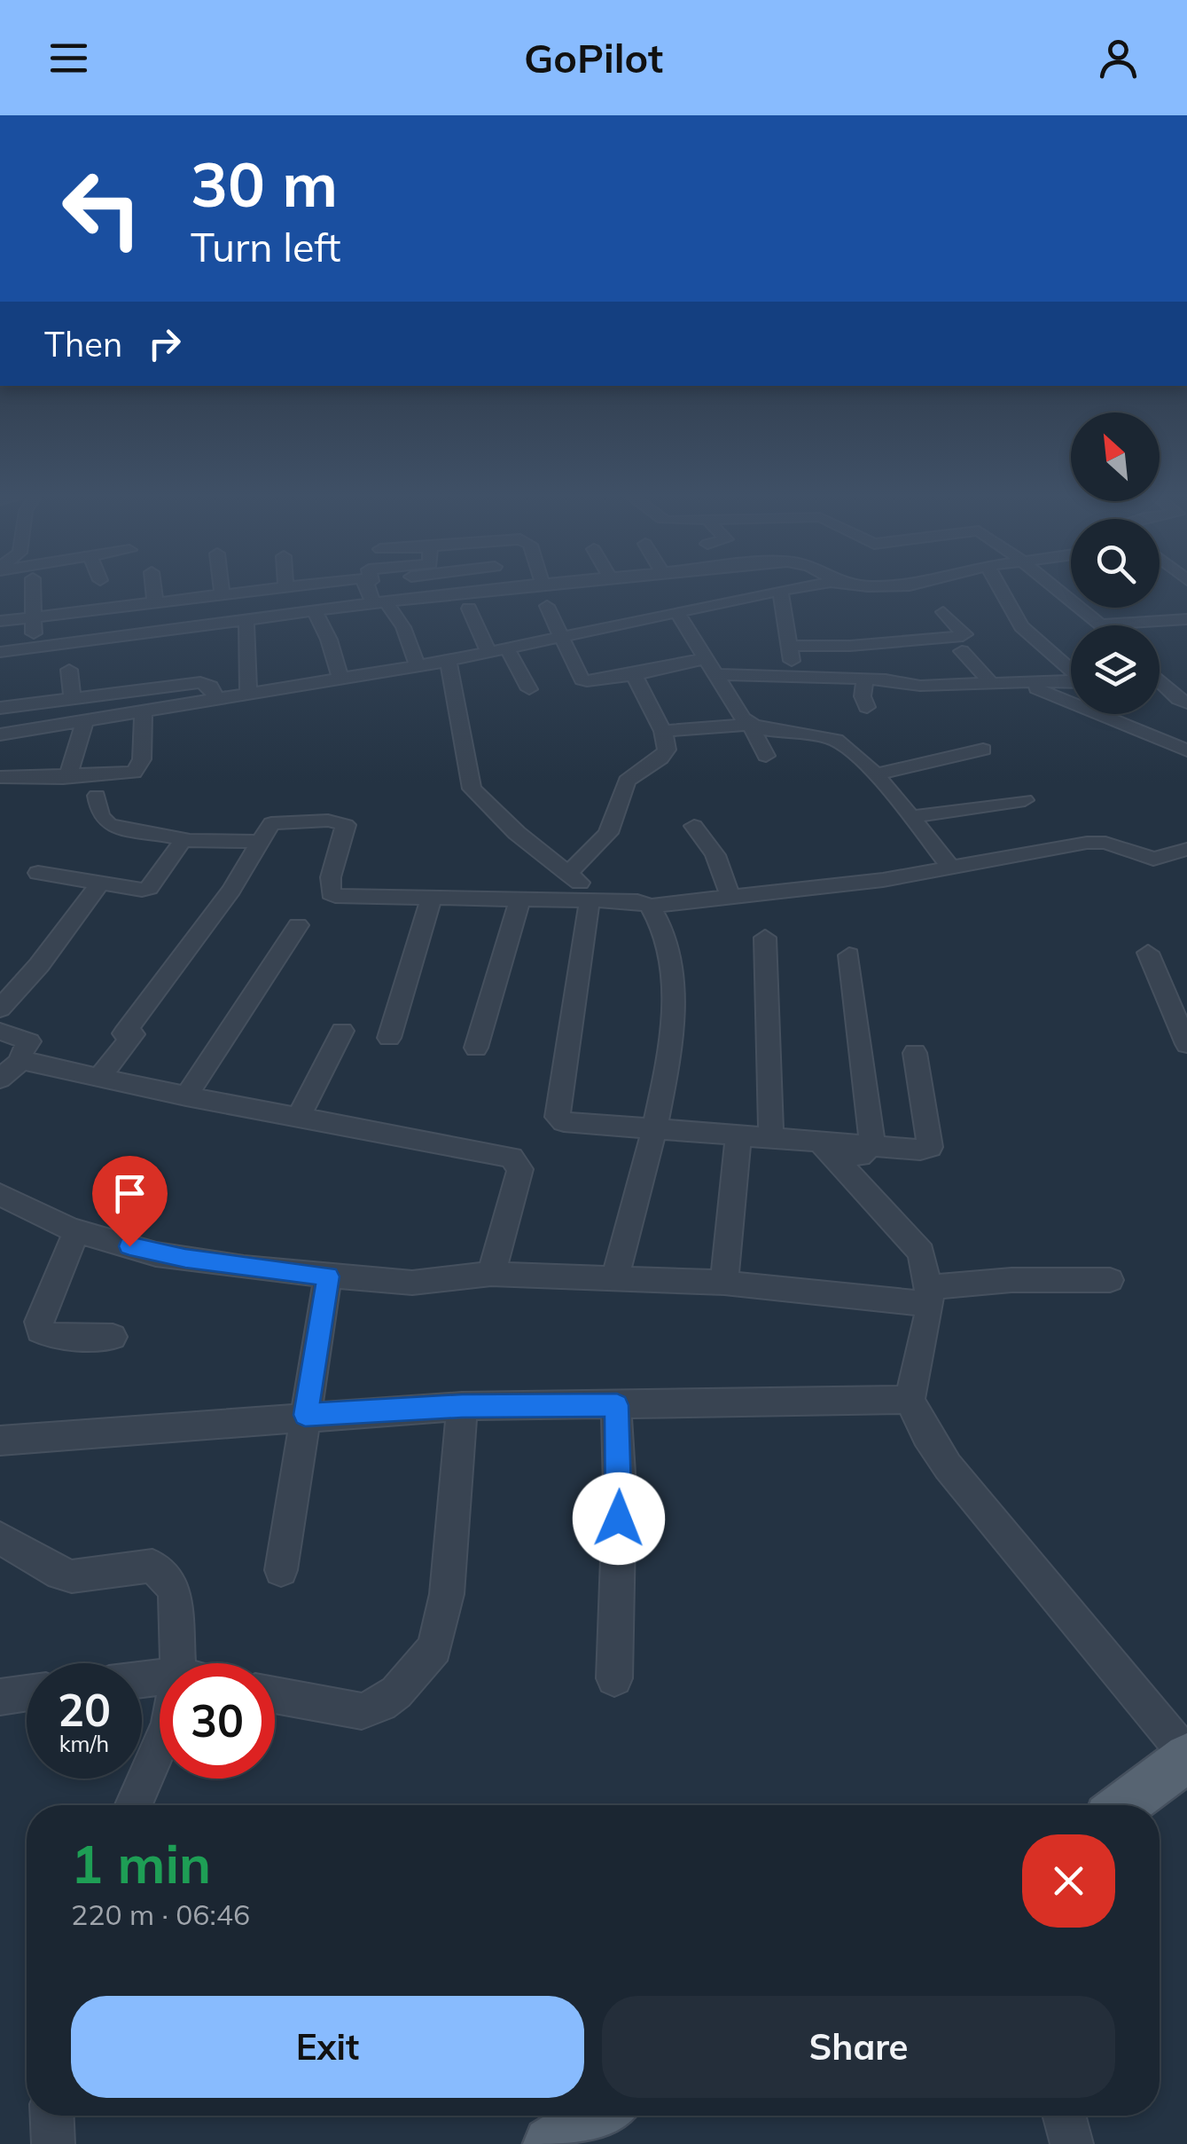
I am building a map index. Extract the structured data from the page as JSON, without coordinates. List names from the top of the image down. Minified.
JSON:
{"north":"top left","page":{"header":"GoPilot","turn":["30 m","Turn left"],"then":"Then","speed":"20 km/h","limit":"30","heading":["1 min","220 m · 06:46"],"buttons":["Exit","Share"]}}
